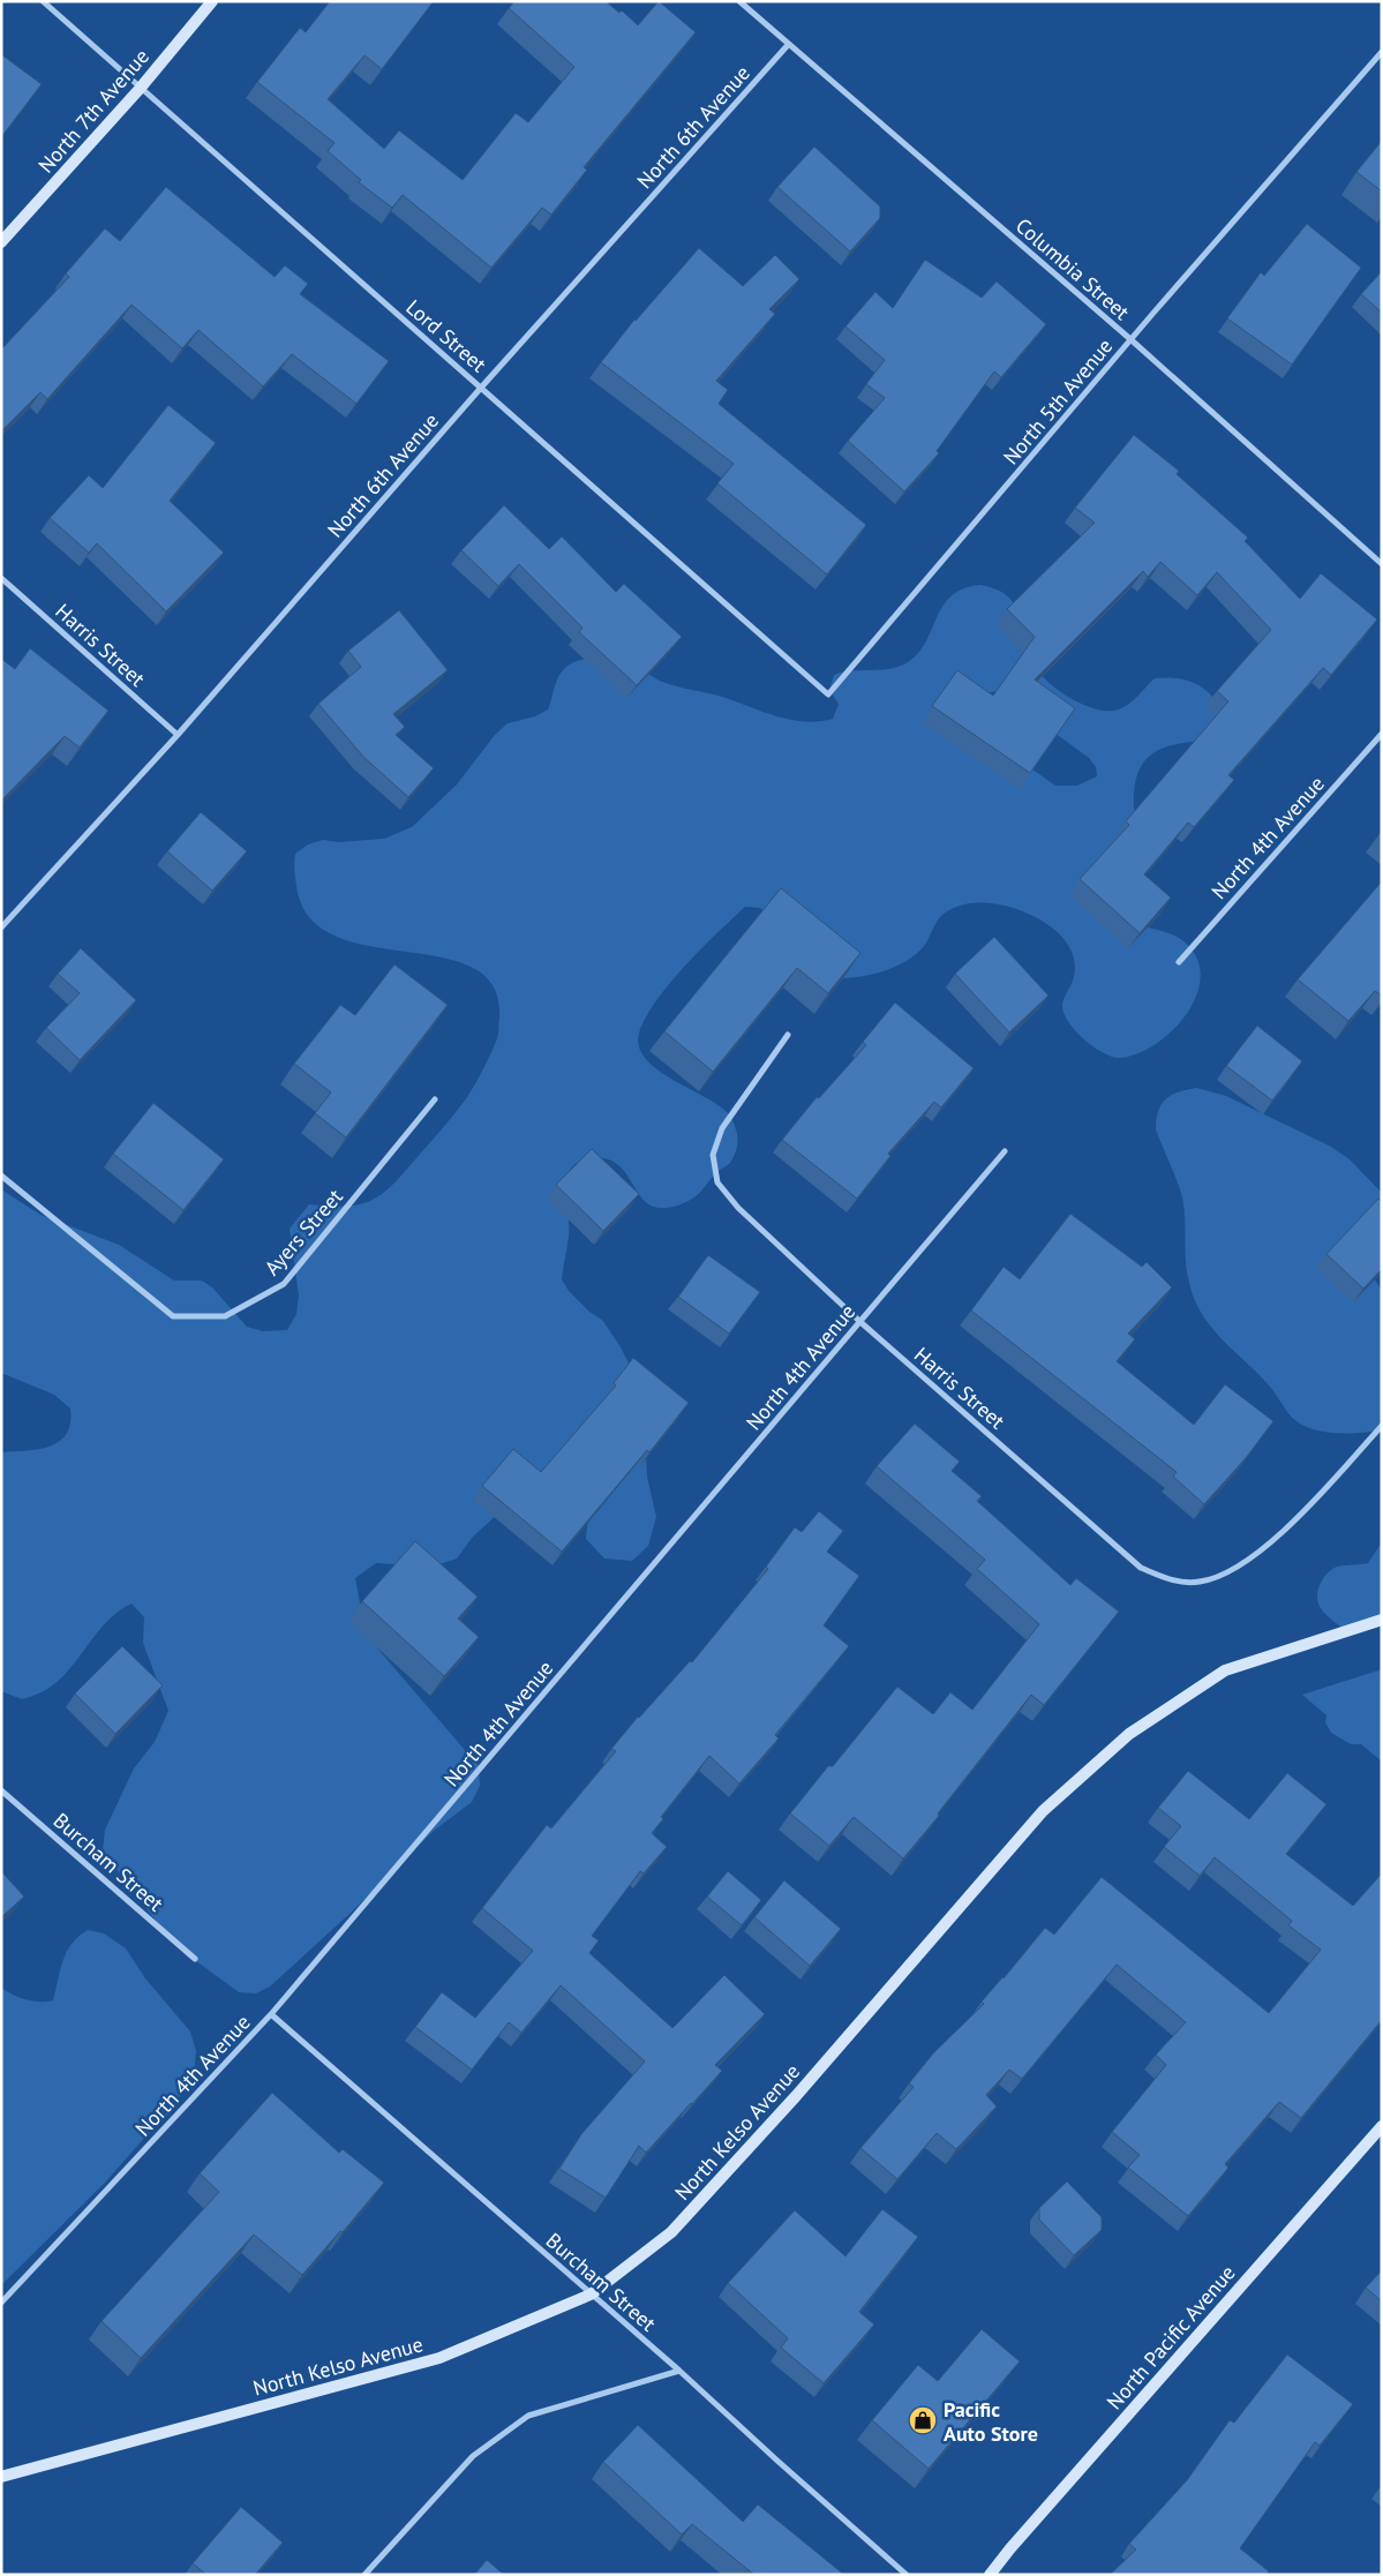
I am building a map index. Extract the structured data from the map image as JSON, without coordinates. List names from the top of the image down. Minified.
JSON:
{"streets":{"street":["North 7th Avenue","North 6th Avenue","Columbia Street","Lord Street","North 5th Avenue","Harris Street","North 4th Avenue","Ayers Street","Burcham Street","North Kelso Avenue","North Pacific Avenue"]},"crossings":[["North 7th Avenue","Lord Street"],["North 6th Avenue","Columbia Street"],["North 6th Avenue","Lord Street"],["North 6th Avenue","Harris Street"],["Columbia Street","North 5th Avenue"],["Lord Street","North 5th Avenue"],["Harris Street","North 4th Avenue"],["North 4th Avenue","Burcham Street"],["Burcham Street","North Kelso Avenue"]],"places":{"shop":["Pacific Auto Store"]}}
